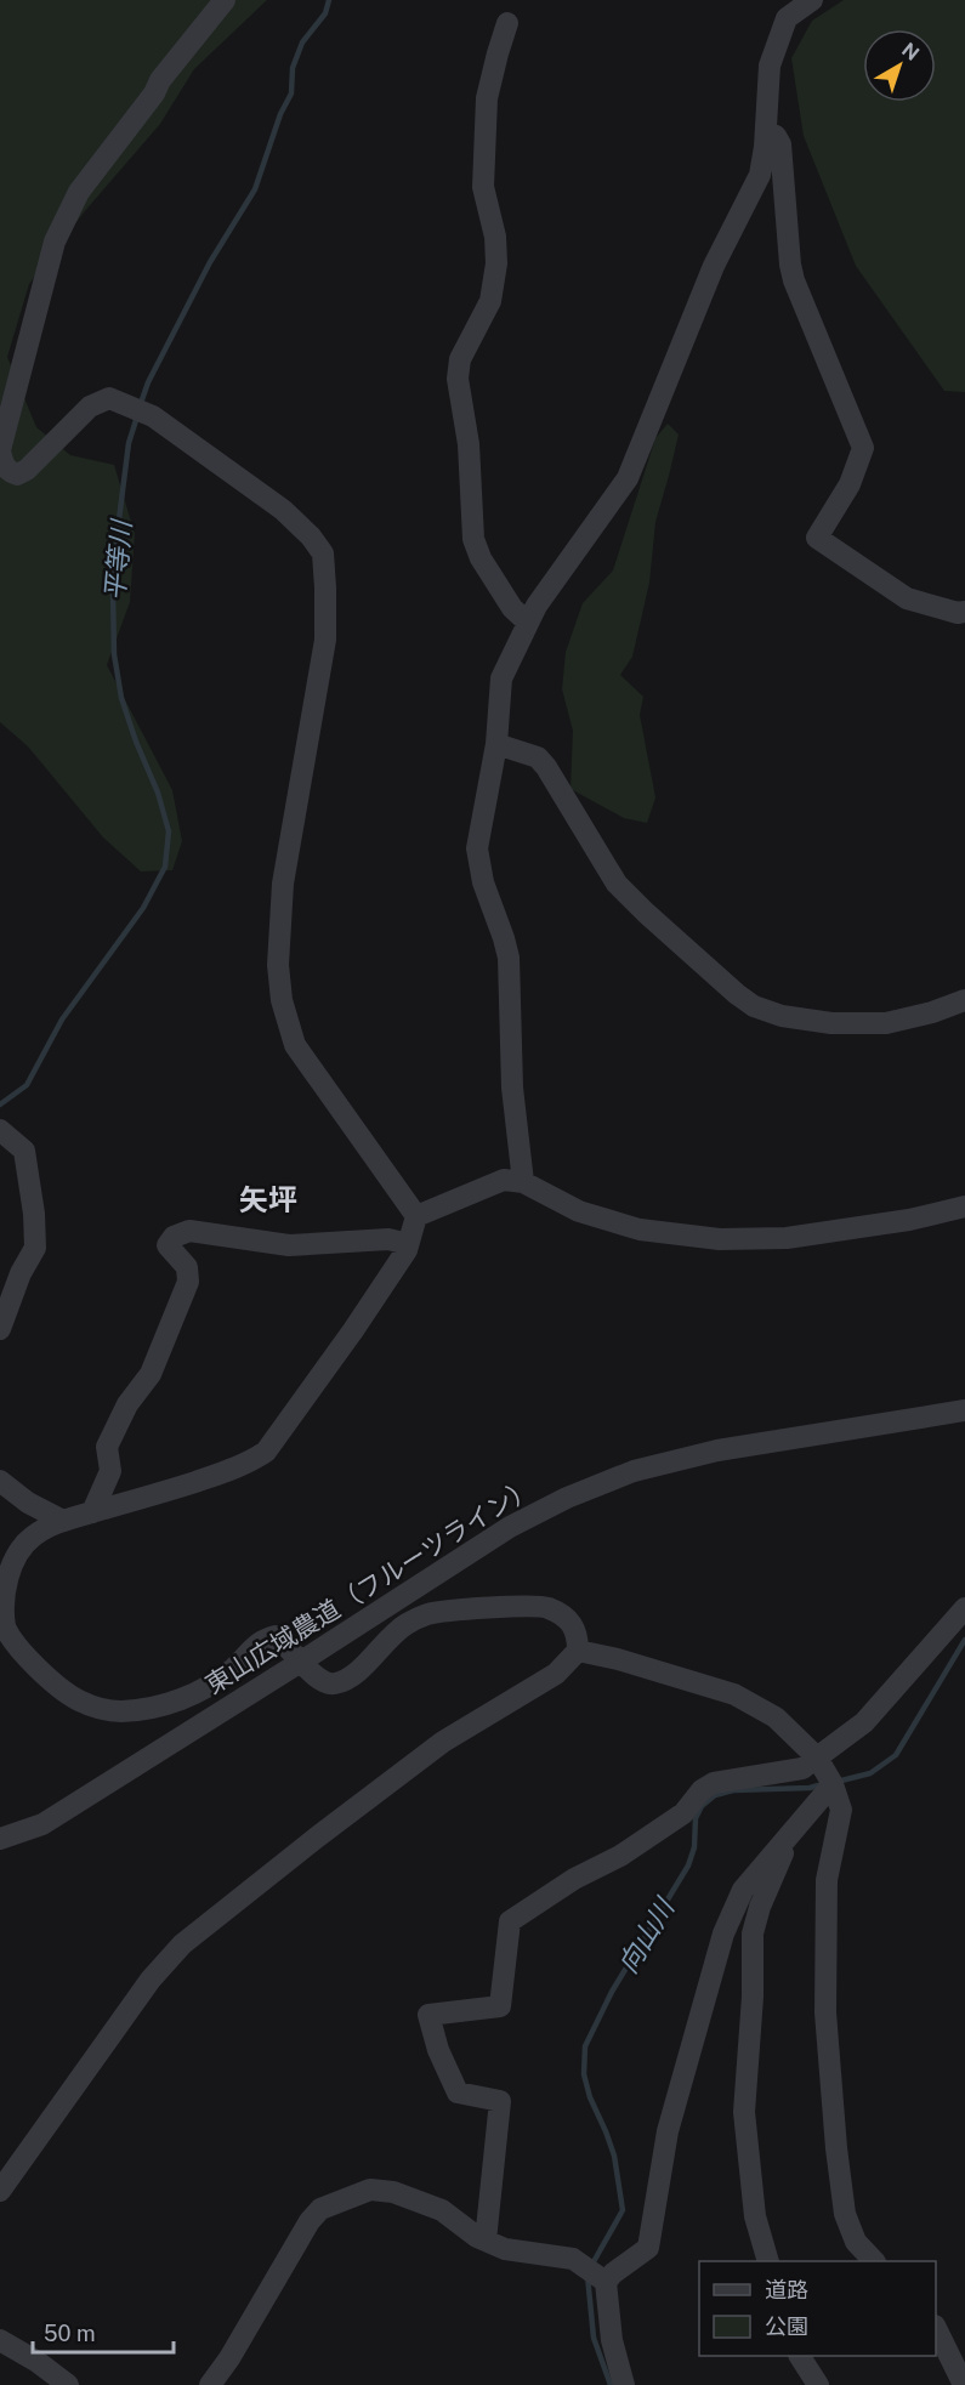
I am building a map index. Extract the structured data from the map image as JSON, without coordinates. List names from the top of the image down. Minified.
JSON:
{"streets":{"street":["東山広域農道（フルーツライン）"]},"districts":["矢坪"],"water":["平等川","向山川"],"legend":["道路","公園"],"scale_bar":"50 m","north":"top right"}
